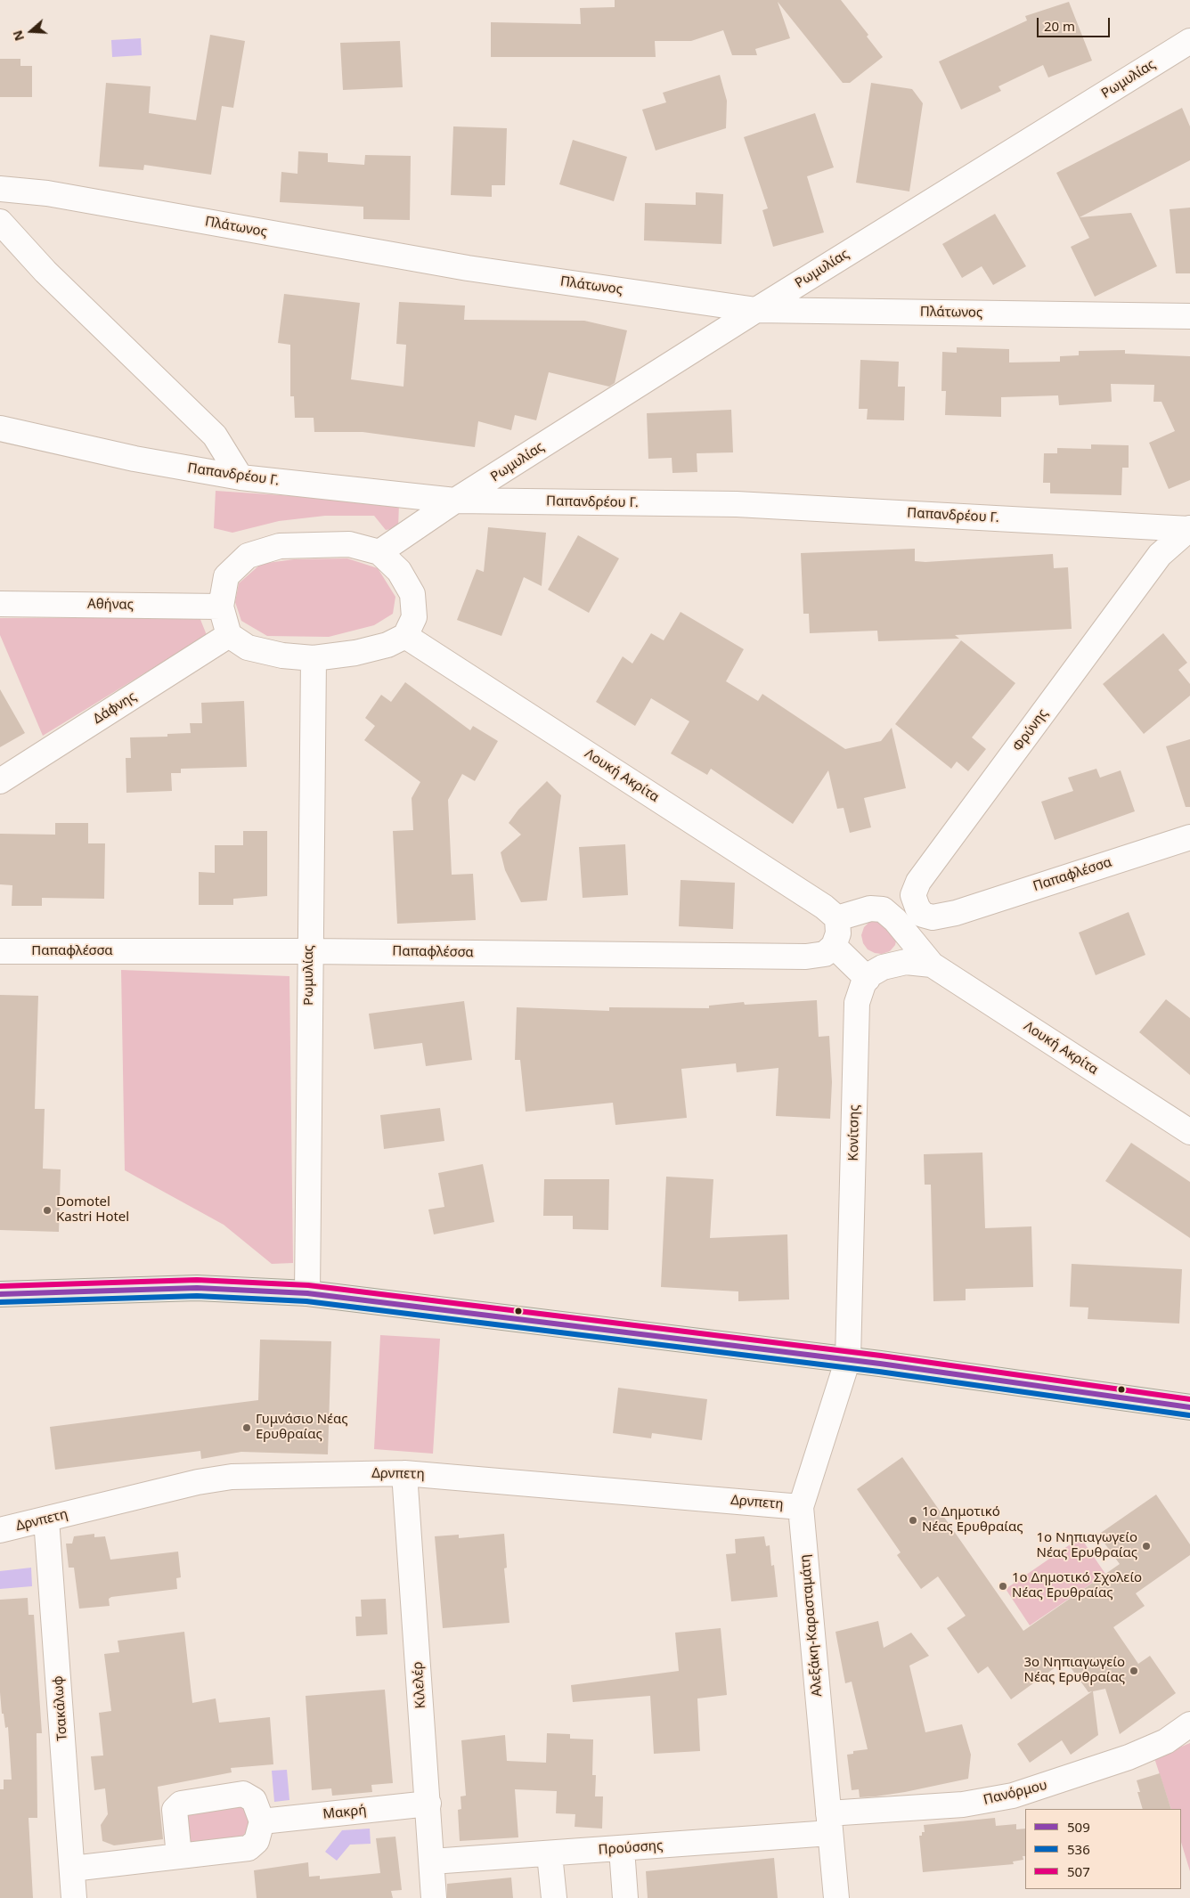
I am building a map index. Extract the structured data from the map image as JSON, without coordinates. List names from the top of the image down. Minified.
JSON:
{"streets":{"street":["Ρωμυλίας","Πλάτωνος","Παπανδρέου Γ.","Αθήνας","Δάφνης","Φρύνης","Λουκή Ακρίτα","Παπαφλέσσα","Κονίτσης","Δρνπετη","Αλεξάκη-Καρασταμάτη","Κιλελέρ","Τσακάλωφ","Πανόρμου","Μακρή","Προύσσης"]},"crossings":[["Ρωμυλίας","Πλάτωνος"],["Ρωμυλίας","Παπανδρέου Γ."],["Ρωμυλίας","Παπαφλέσσα"],["Παπανδρέου Γ.","Φρύνης"],["Φρύνης","Παπαφλέσσα"],["Κονίτσης","Αλεξάκη-Καρασταμάτη"],["Δρνπετη","Αλεξάκη-Καρασταμάτη"],["Δρνπετη","Κιλελέρ"],["Δρνπετη","Τσακάλωφ"],["Αλεξάκη-Καρασταμάτη","Πανόρμου"],["Αλεξάκη-Καρασταμάτη","Προύσσης"],["Κιλελέρ","Μακρή"],["Κιλελέρ","Προύσσης"],["Πανόρμου","Προύσσης"]],"places":["Domotel Kastri Hotel","Γυμνάσιο Νέας Ερυθραίας","1ο Δημοτικό Νέας Ερυθραίας","1ο Νηπιαγωγείο Νέας Ερυθραίας","1ο Δημοτικό Σχολείο Νέας Ερυθραίας","3ο Νηπιαγωγείο Νέας Ερυθραίας"],"lines":["transit line 507","transit line 509","transit line 536"],"legend":["509","536","507"],"scale_bar":"20 m","north":"left"}
